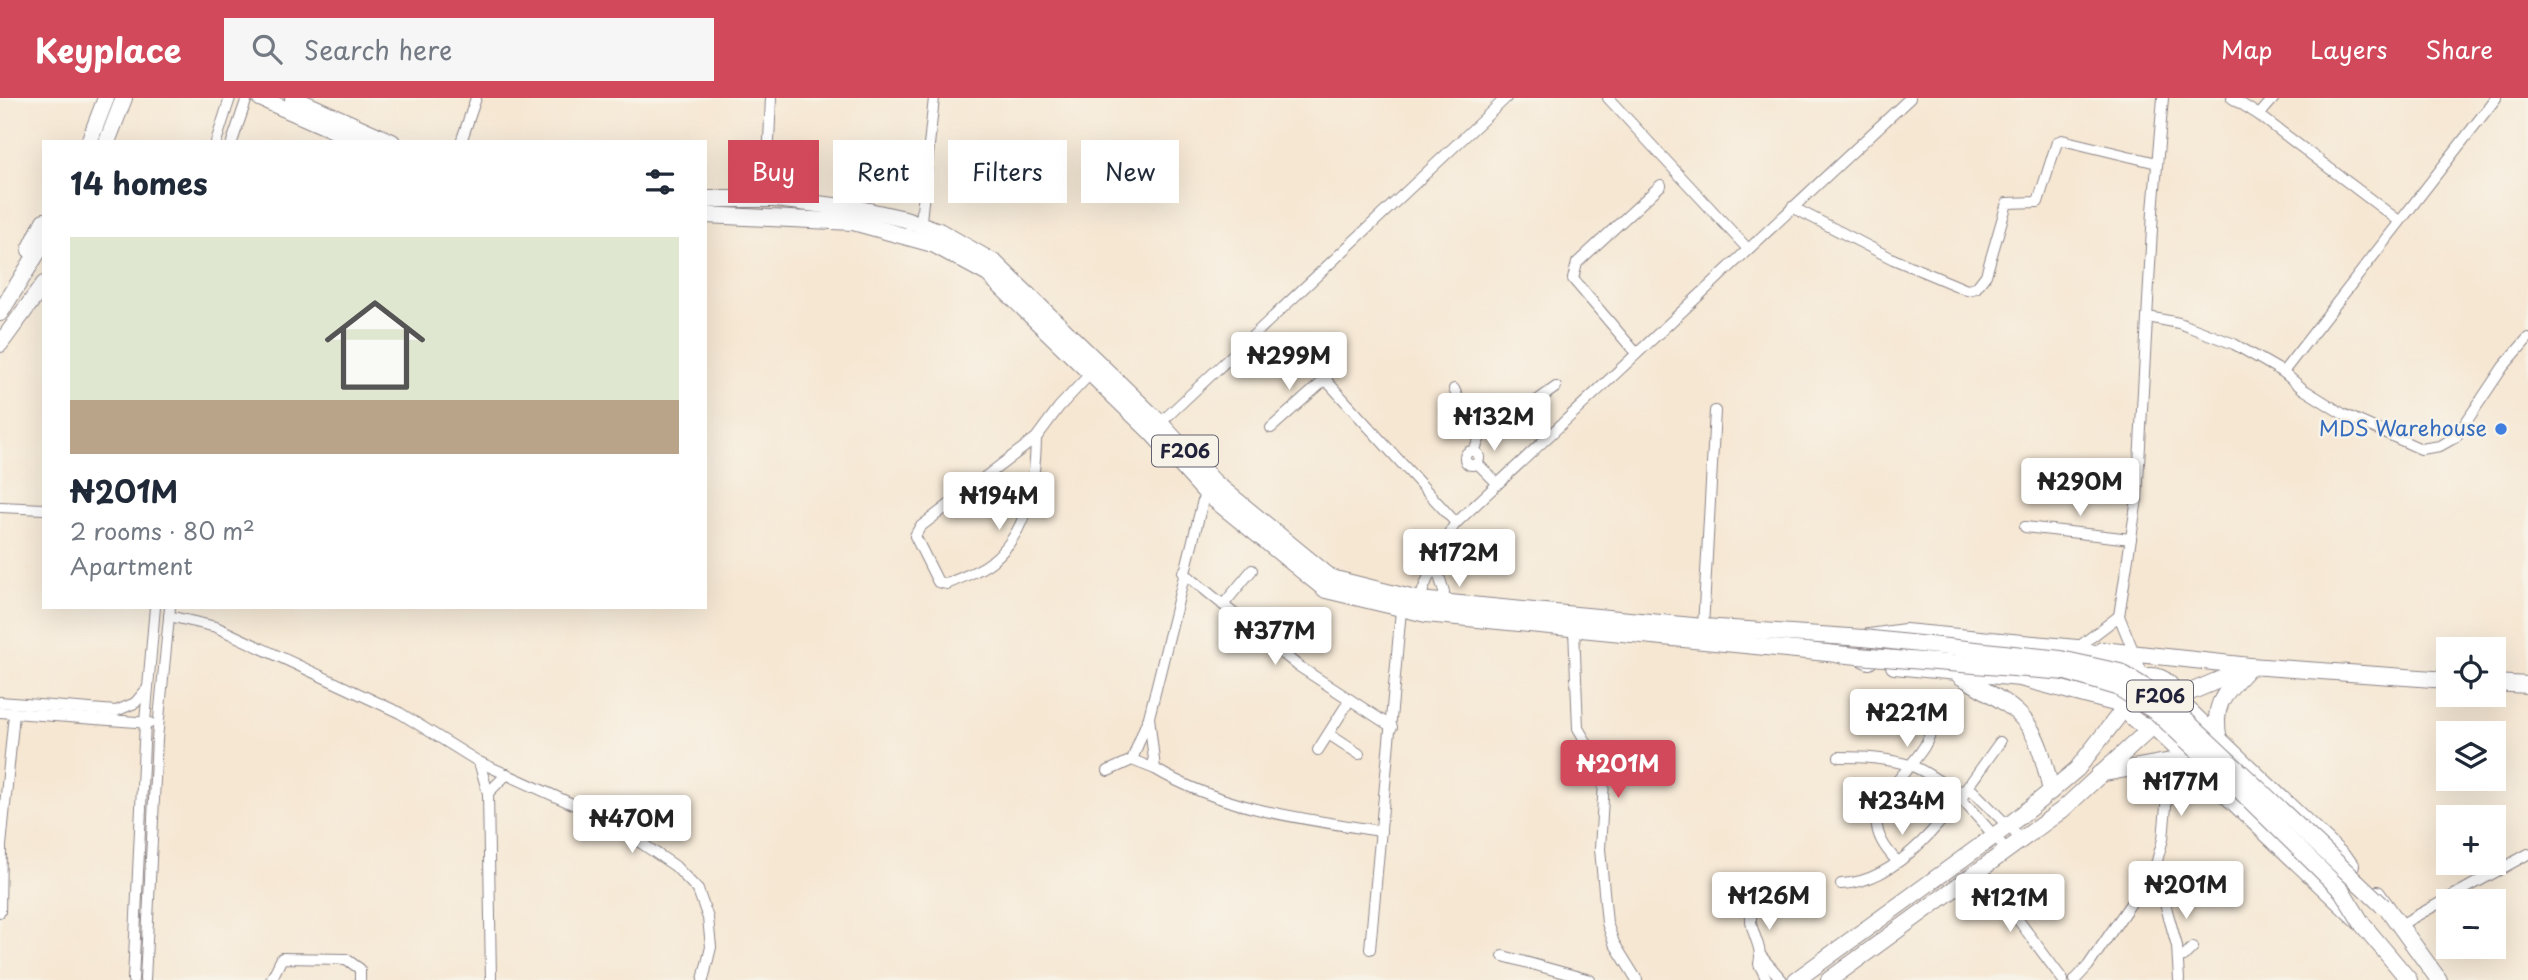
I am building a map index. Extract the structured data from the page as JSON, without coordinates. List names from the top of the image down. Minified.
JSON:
{"streets":{"main road":["F206"]},"places":["MDS Warehouse"],"page":{"header":"Keyplace","search":"Search here","nav":["Map","Layers","Share"],"chip":["Buy","Rent","Filters","New"],"heading":"14 homes","list":[{"name":"₦201M","note":"2 rooms · 80 m² · Apartment"}],"price":["₦299M","₦132M","₦290M","₦194M","₦172M","₦377M","₦221M","₦201M","₦177M","₦234M","₦470M","₦201M","₦126M","₦121M"],"map_buttons":["+","−"]}}
